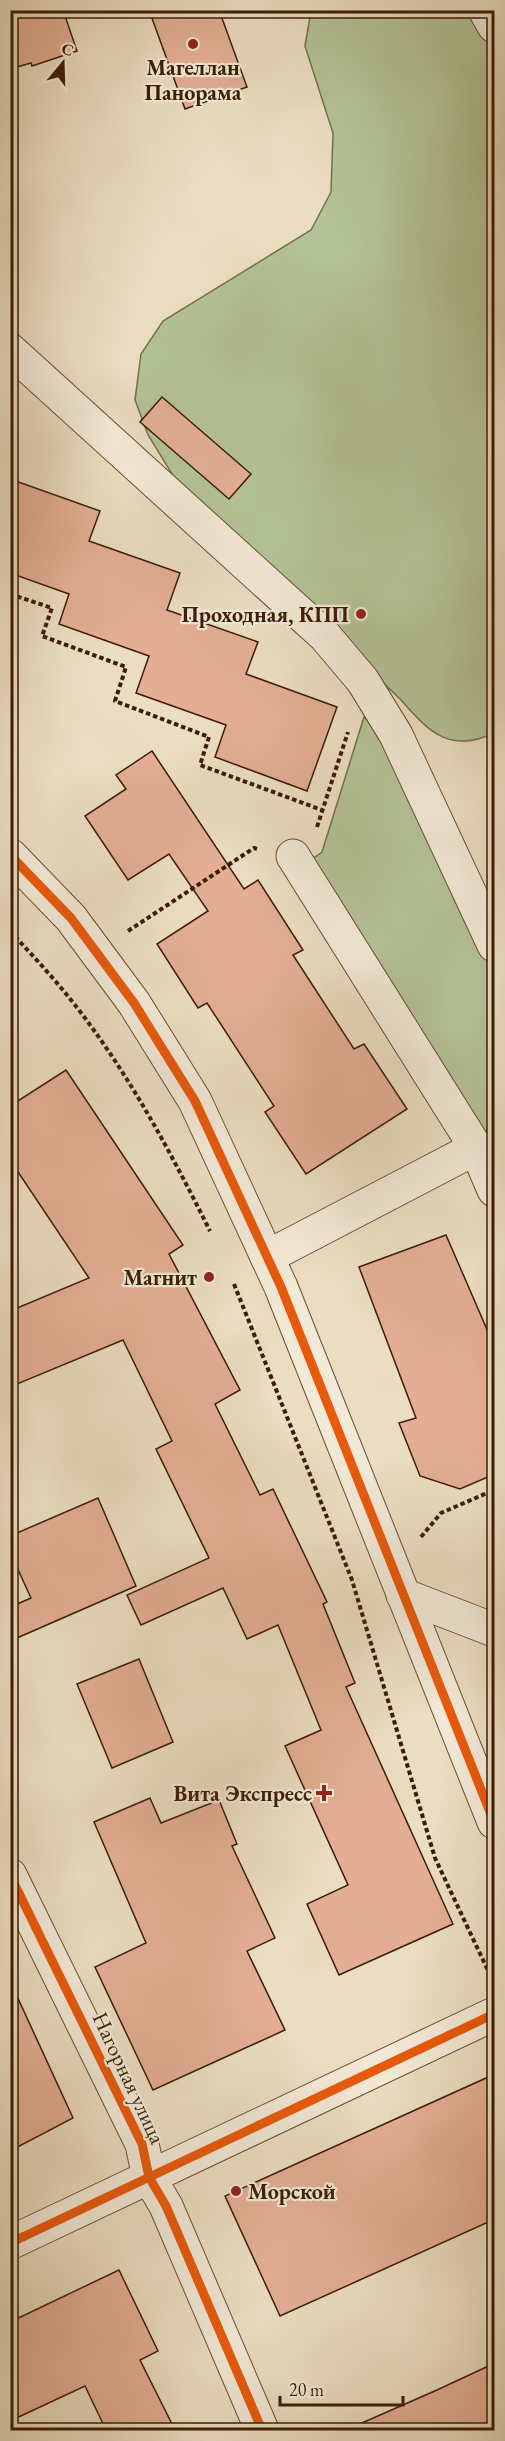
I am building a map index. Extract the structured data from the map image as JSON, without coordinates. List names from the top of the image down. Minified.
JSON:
{"streets":{"street":["Нагорная улица"]},"places":{"other":["Магеллан Панорама","Проходная, КПП","Магнит","Морской"],"health":["Вита Экспресс"]},"scale_bar":"20 m","north":"top"}
